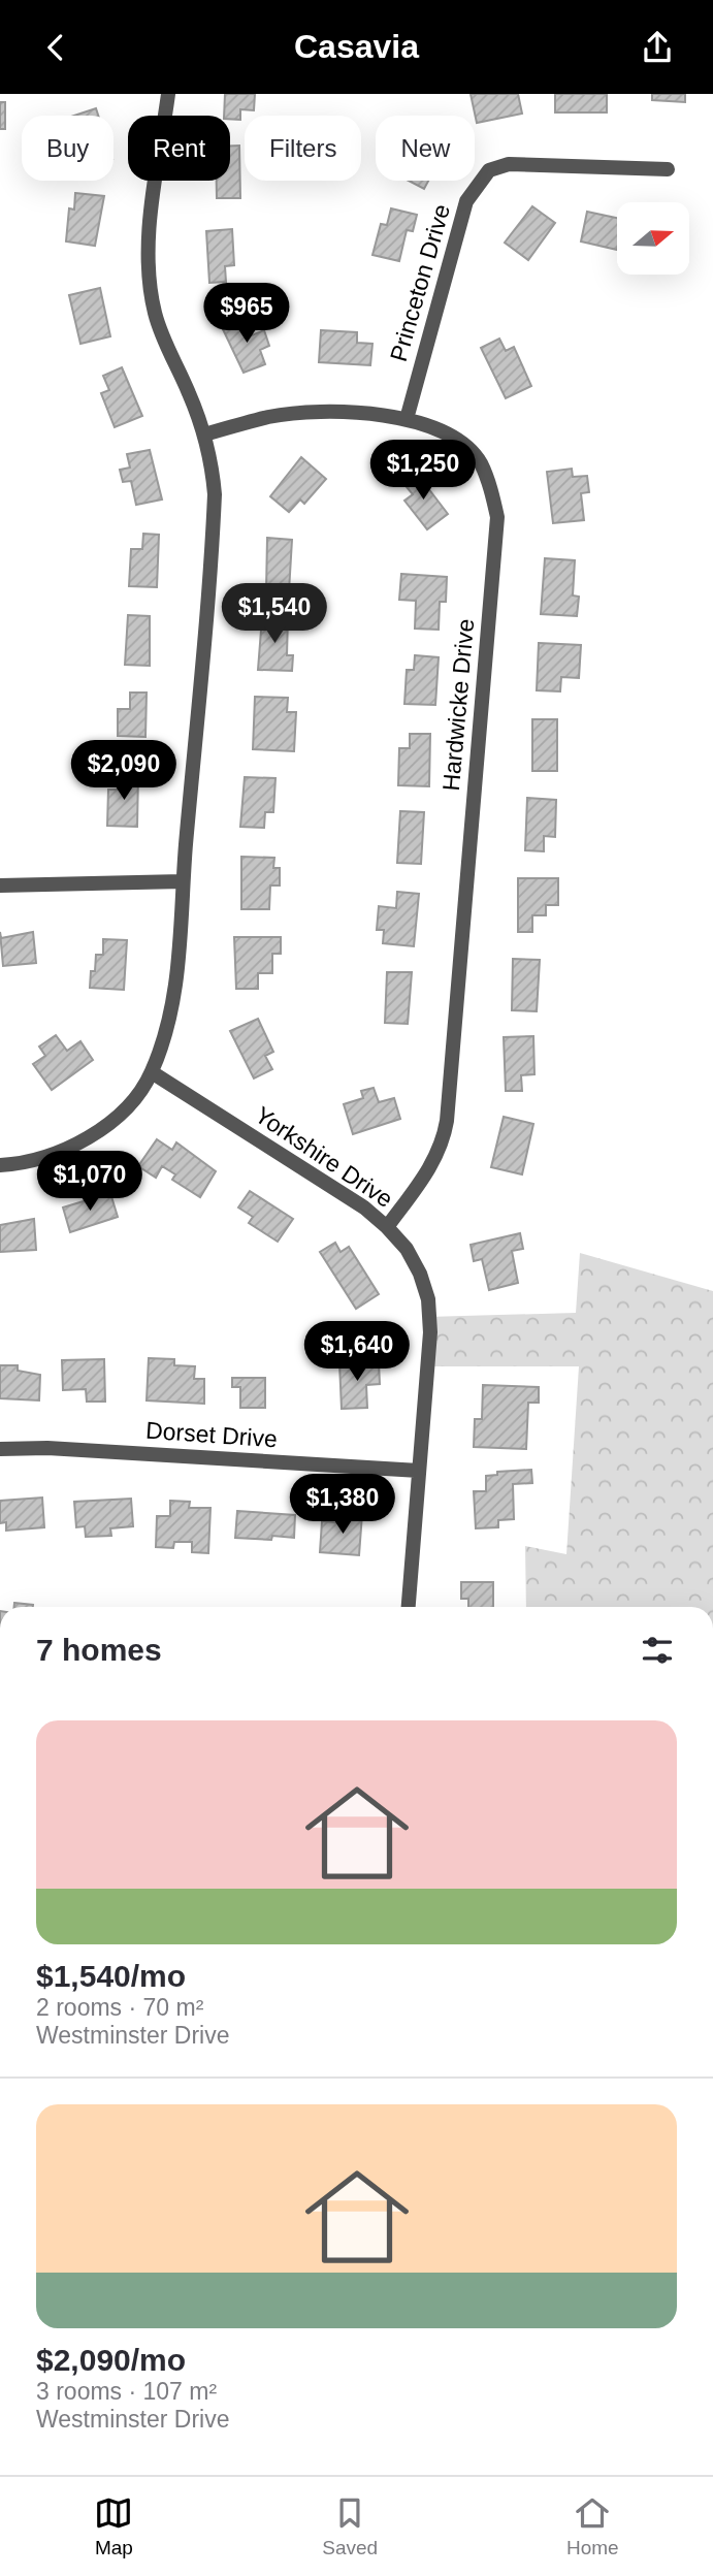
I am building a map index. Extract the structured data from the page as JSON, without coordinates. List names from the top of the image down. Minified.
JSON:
{"streets":{"street":["Princeton Drive","Hardwicke Drive","Yorkshire Drive","Dorset Drive"]},"crossings":[["Princeton Drive","Hardwicke Drive"],["Hardwicke Drive","Yorkshire Drive"],["Yorkshire Drive","Dorset Drive"]],"north":"right","page":{"header":"Casavia","chip":["Buy","Rent","Filters","New"],"price":["$965","$1,250","$1,540","$2,090","$1,070","$1,640","$1,380"],"heading":"7 homes","list":[{"name":"$1,540/mo","note":"2 rooms · 70 m² · Westminster Drive"},{"name":"$2,090/mo","note":"3 rooms · 107 m² · Westminster Drive"}],"tabs":["Map","Saved","Home"]}}
